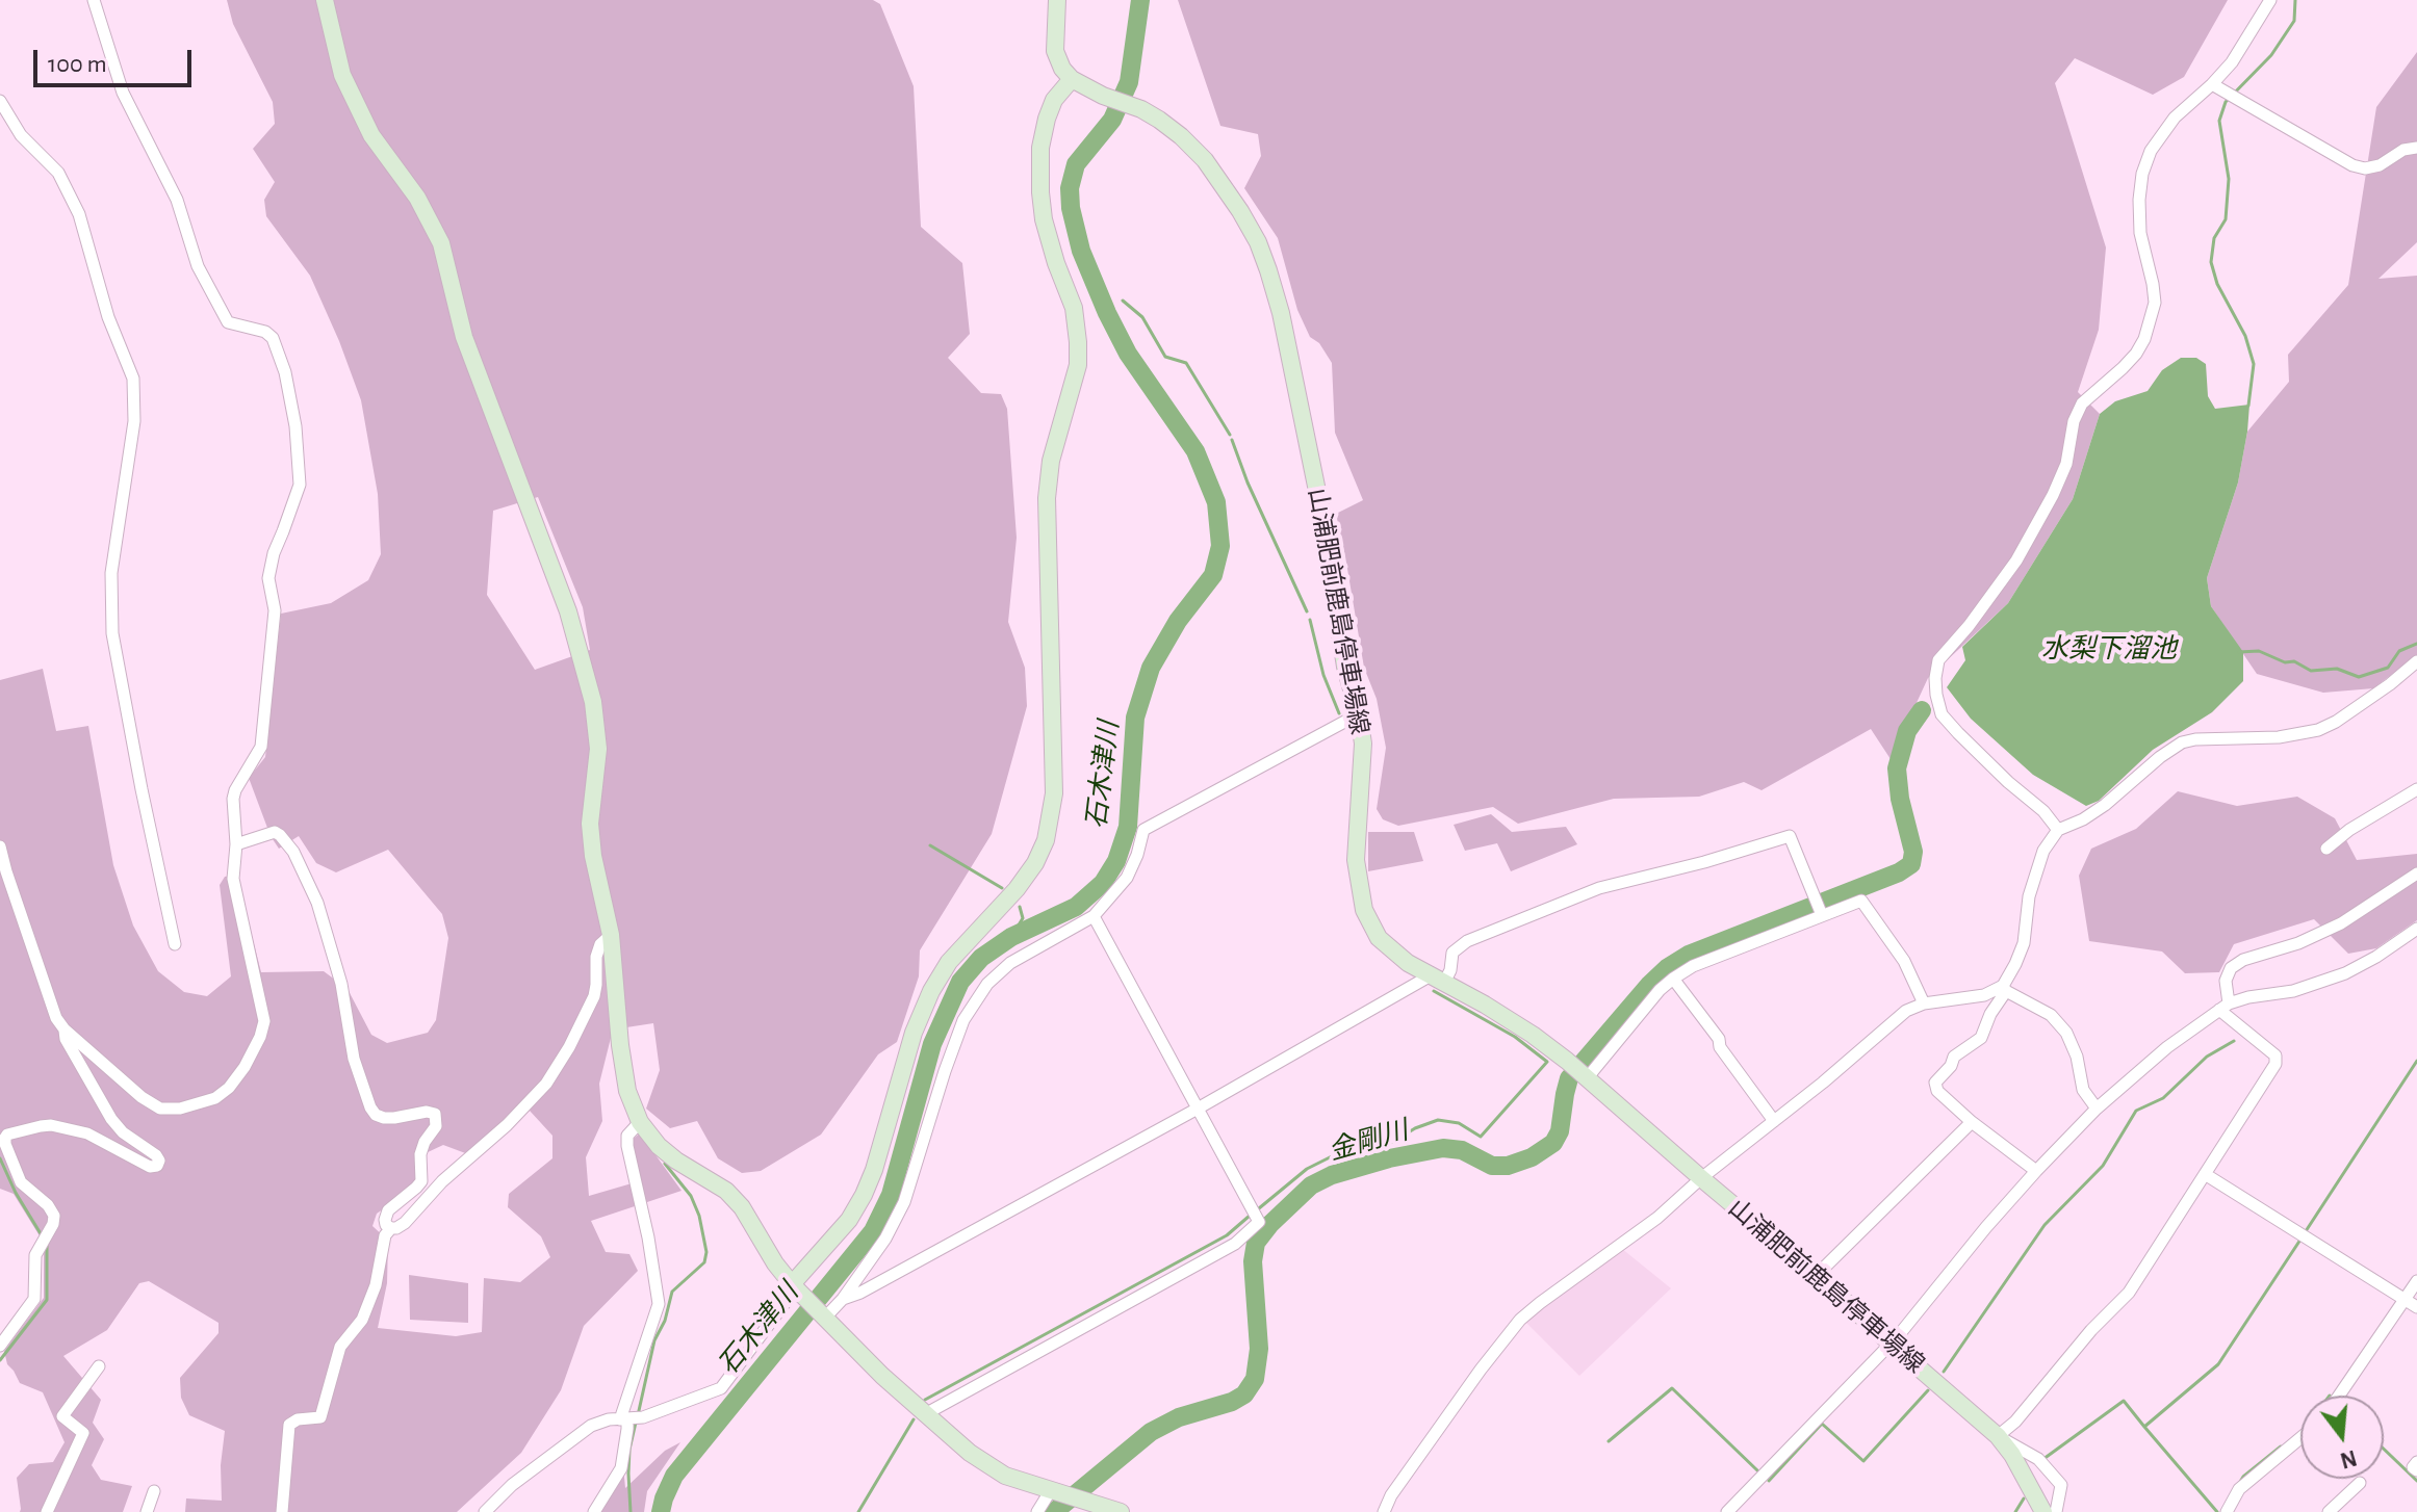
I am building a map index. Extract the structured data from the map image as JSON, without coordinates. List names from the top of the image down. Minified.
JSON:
{"streets":{"street":["山浦肥前鹿島停車場線"]},"water":["水梨下溜池","石木津川","金剛川"],"scale_bar":"100 m","north":"bottom"}
